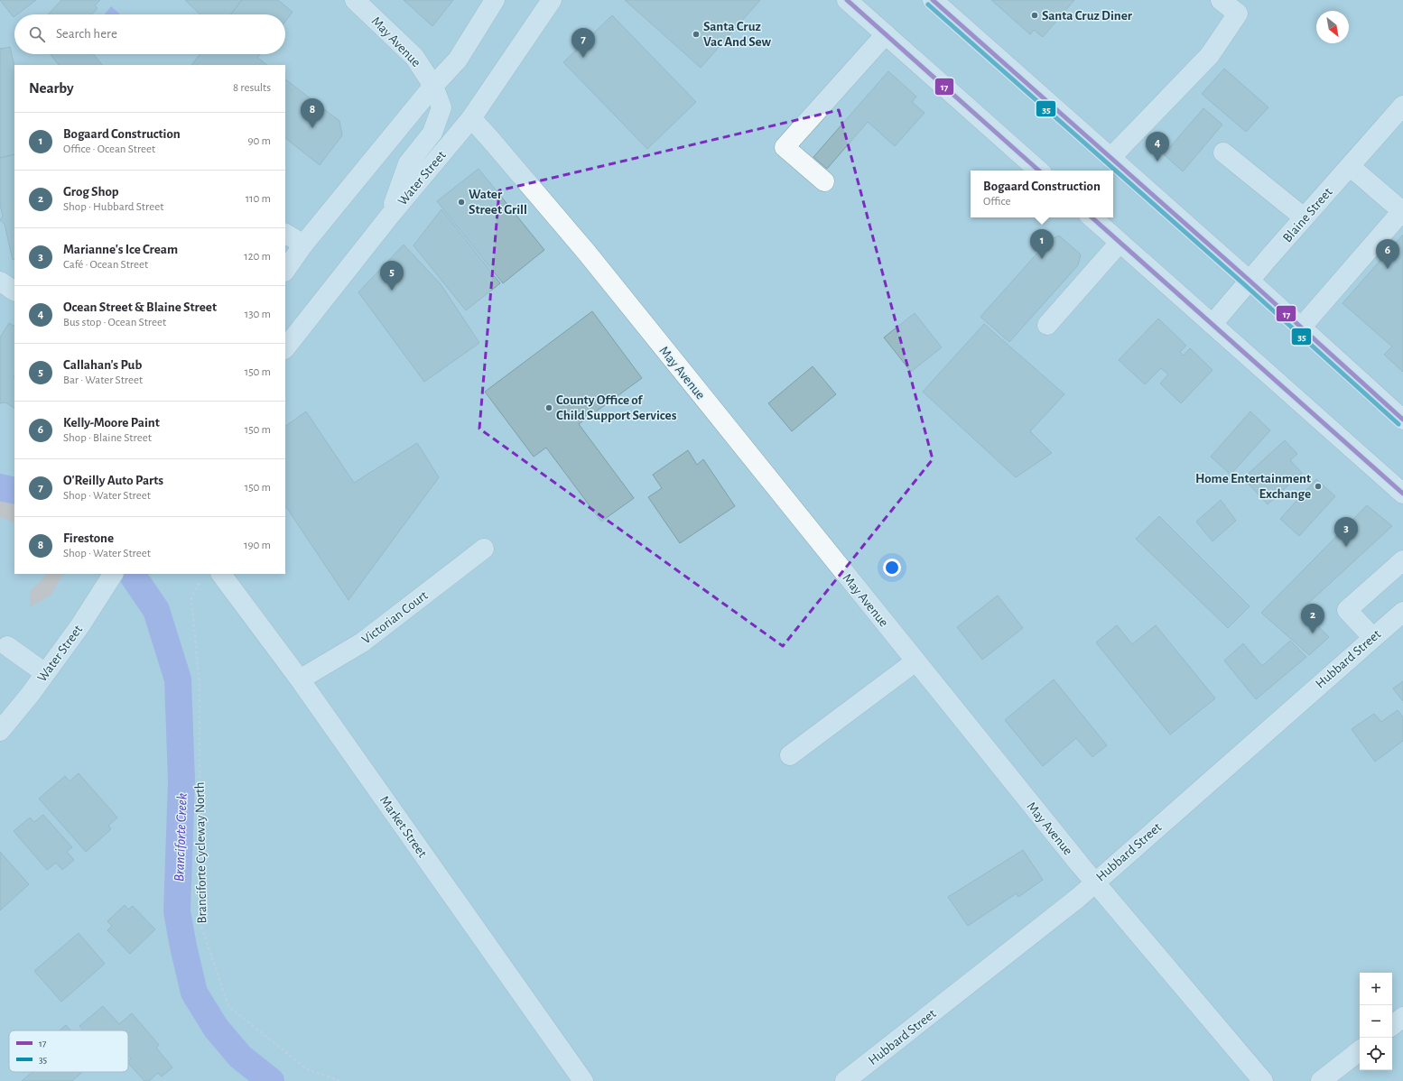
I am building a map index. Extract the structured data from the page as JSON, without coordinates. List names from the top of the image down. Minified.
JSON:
{"streets":{"street":["May Avenue","Water Street","Blaine Street","Victorian Court","Hubbard Street","Market Street"],"path":["Branciforte Cycleway North"]},"crossings":[["May Avenue","Water Street"],["May Avenue","Hubbard Street"],["Victorian Court","Market Street"]],"water":["Branciforte Creek"],"places":["Santa Cruz Diner","Santa Cruz Vac And Sew","Water Street Grill","County Office of Child Support Services","Home Entertainment Exchange"],"lines":["transit line 17","transit line 35"],"legend":["17","35"],"north":"bottom right","page":{"search":"Search here","pins":["7","8","4","1","6","5","3","2"],"heading":["Nearby","8 results"],"list":[{"mark":"1","name":"Bogaard Construction","note":"Office · Ocean Street","value":"90 m"},{"mark":"2","name":"Grog Shop","note":"Shop · Hubbard Street","value":"110 m"},{"mark":"3","name":"Marianne's Ice Cream","note":"Café · Ocean Street","value":"120 m"},{"mark":"4","name":"Ocean Street & Blaine Street","note":"Bus stop · Ocean Street","value":"130 m"},{"mark":"5","name":"Callahan's Pub","note":"Bar · Water Street","value":"150 m"},{"mark":"6","name":"Kelly-Moore Paint","note":"Shop · Blaine Street","value":"150 m"},{"mark":"7","name":"O'Reilly Auto Parts","note":"Shop · Water Street","value":"150 m"},{"mark":"8","name":"Firestone","note":"Shop · Water Street","value":"190 m"}],"popup":["Bogaard Construction","Office"],"map_buttons":["+","−"]}}
